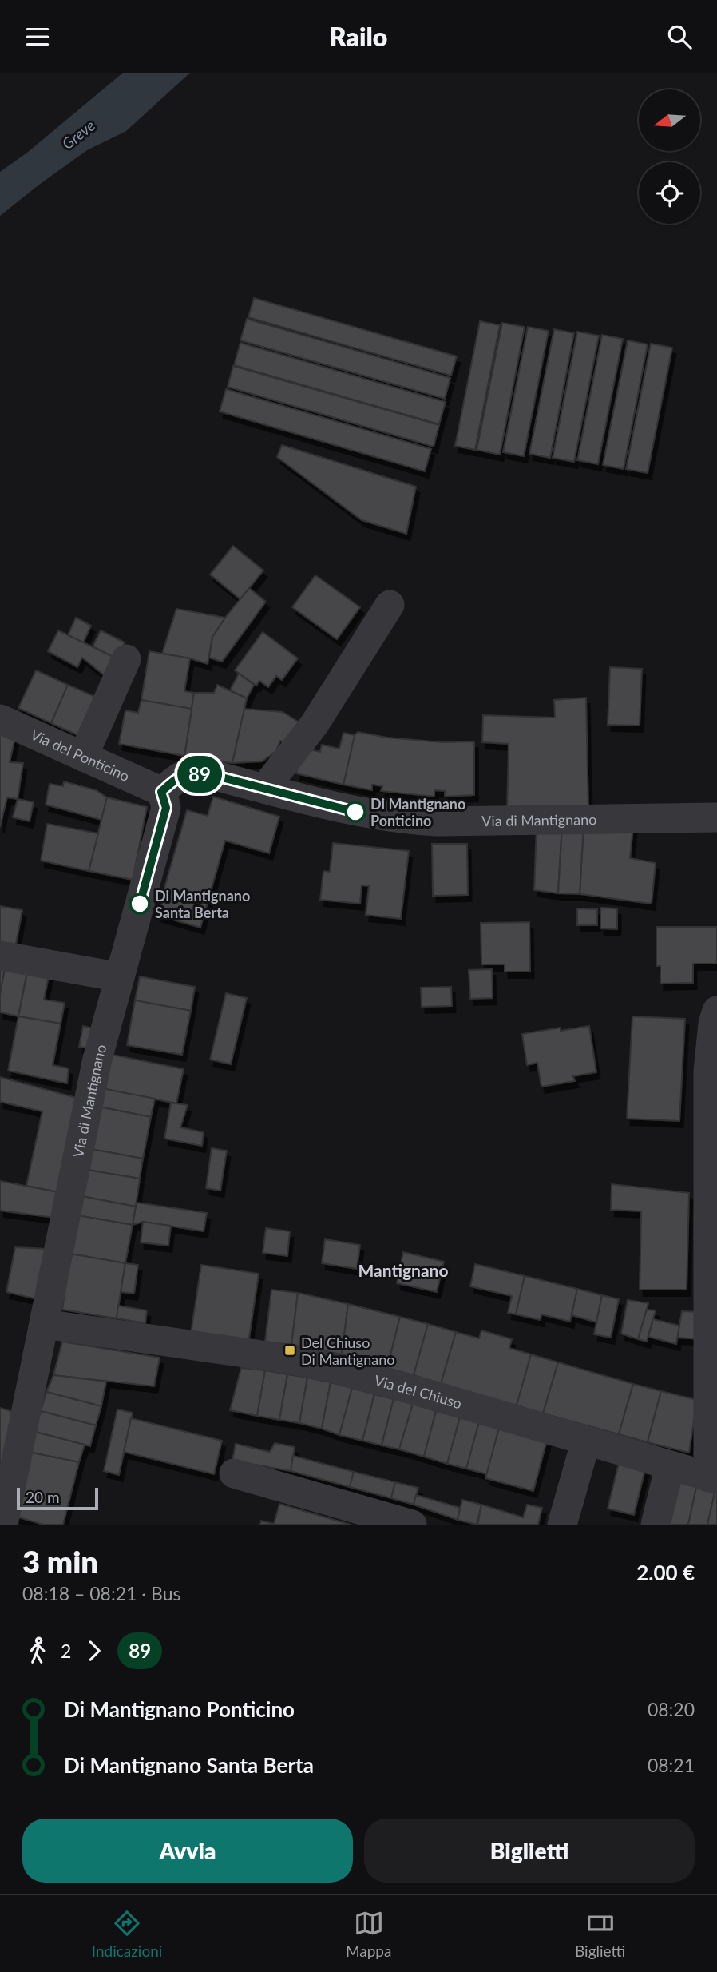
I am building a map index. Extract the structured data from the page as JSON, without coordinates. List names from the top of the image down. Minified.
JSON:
{"streets":{"street":["Via del Ponticino","Via di Mantignano","Via del Chiuso"]},"crossings":[["Via del Ponticino","Via di Mantignano"],["Via di Mantignano","Via del Chiuso"]],"districts":["Mantignano"],"water":["Greve"],"places":{"other":["Di Mantignano Ponticino","Di Mantignano Santa Berta"],"transit":["Del Chiuso Di Mantignano"]},"lines":["bus line 89"],"scale_bar":"20 m","north":"left","page":{"header":"Railo","on_map":"89","scale":"20 m","heading":["3 min","08:18 – 08:21 · Bus","2.00 €"],"legs":["2","89"],"list":[{"name":"Di Mantignano Ponticino","value":"08:20"},{"name":"Di Mantignano Santa Berta","value":"08:21"}],"buttons":["Avvia","Biglietti"],"tabs":["Indicazioni","Mappa","Biglietti"]}}
